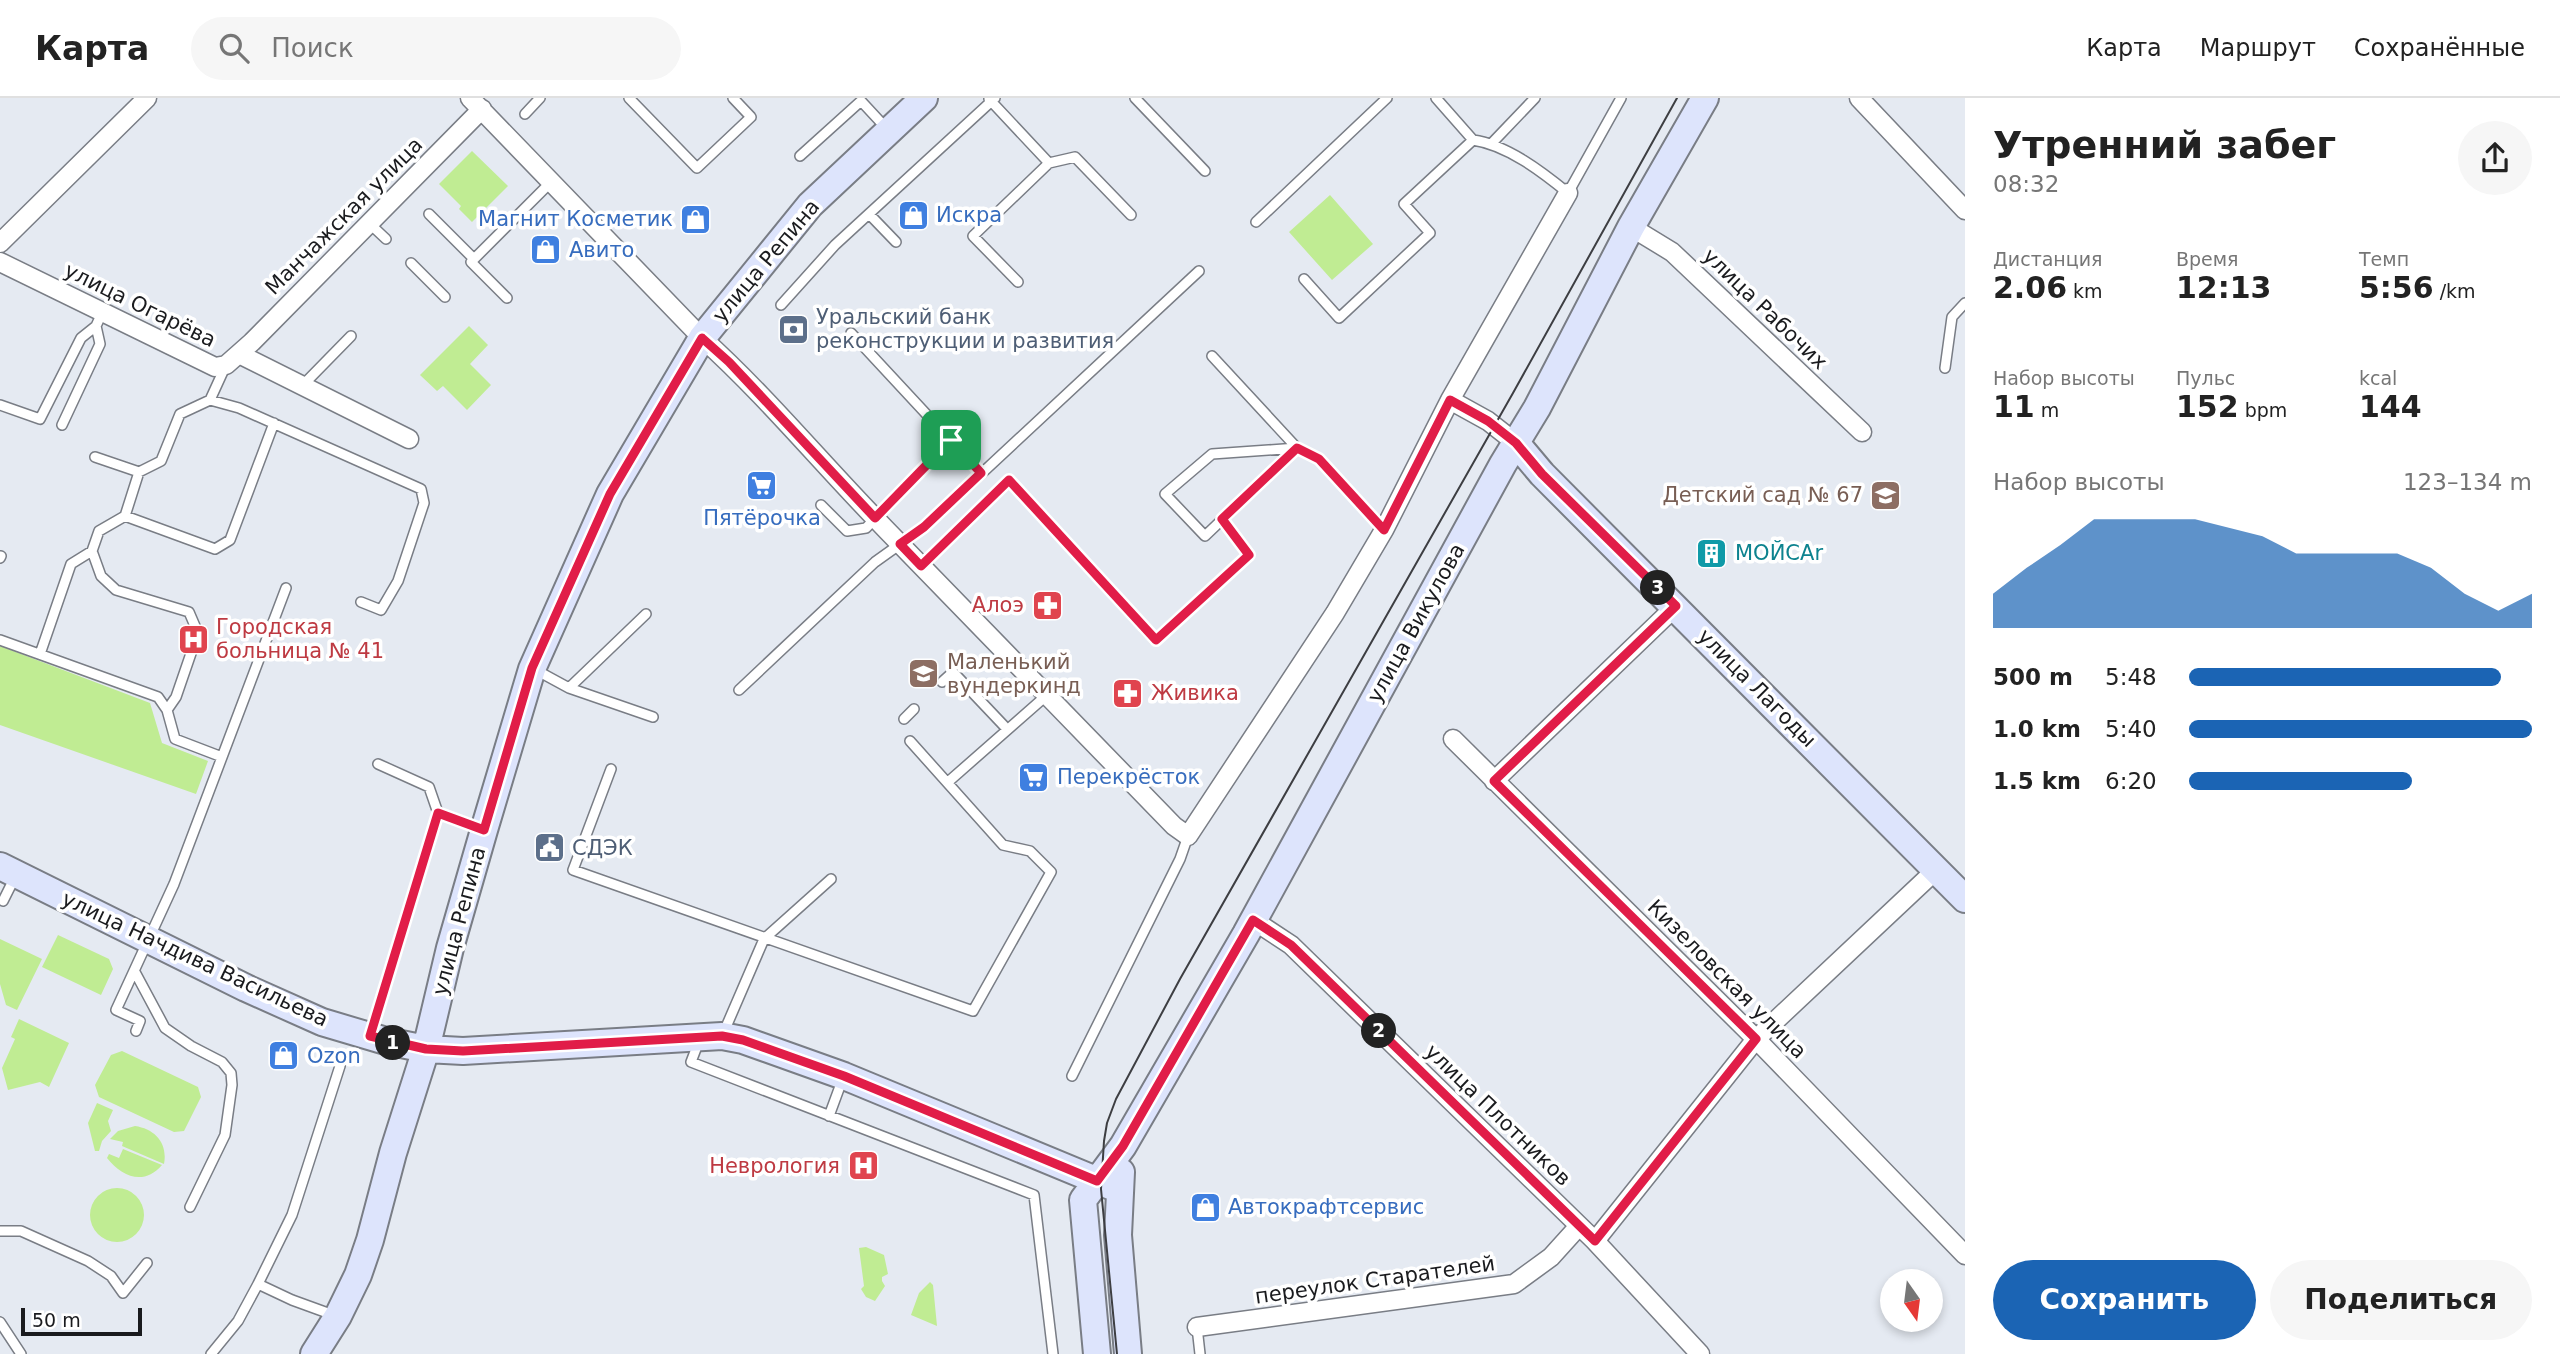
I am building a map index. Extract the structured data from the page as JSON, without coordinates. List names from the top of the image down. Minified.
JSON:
{"streets":{"street":["Манчажская улица","улица Репина","улица Огарёва","улица Рабочих","улица Викулова","улица Лагоды","улица Начдива Васильева","Кизеловская улица","улица Плотников","переулок Старателей"]},"crossings":[["Манчажская улица","улица Огарёва"],["улица Репина","улица Начдива Васильева"],["улица Рабочих","улица Викулова"],["улица Викулова","улица Лагоды"],["улица Викулова","улица Начдива Васильева"],["улица Викулова","улица Плотников"],["улица Плотников","переулок Старателей"]],"places":{"shop":["Искра","Магнит Косметик","Авито","Ozon","Автокрафтсервис"],"bank":["Уральский банк реконструкции и развития"],"supermarket":["Пятёрочка","Перекрёсток"],"school or university":["Детский сад № 67","Маленький вундеркинд"],"building":["МОЙCAr"],"pharmacy":["Алоэ","Живика"],"hospital":["Городская больница № 41","Неврология"],"public building":["СДЭК"]},"scale_bar":"50 m","north":"bottom","page":{"header":"Карта","search":"Поиск","nav":["Карта","Маршрут","Сохранённые"],"heading":["Утренний забег","08:32"],"stats":[["Дистанция","2.06 km"],["Время","12:13"],["Темп","5:56 /km"],["Набор высоты","11 m"],["Пульс","152 bpm"],["kcal","144"]],"chart":["Набор высоты","123–134 m"],"pins":["3","2","1"],"list":[{"name":"500 m","note":"5:48"},{"name":"1.0 km","note":"5:40"},{"name":"1.5 km","note":"6:20"}],"buttons":["Сохранить","Поделиться"],"scale":"50 m"}}
